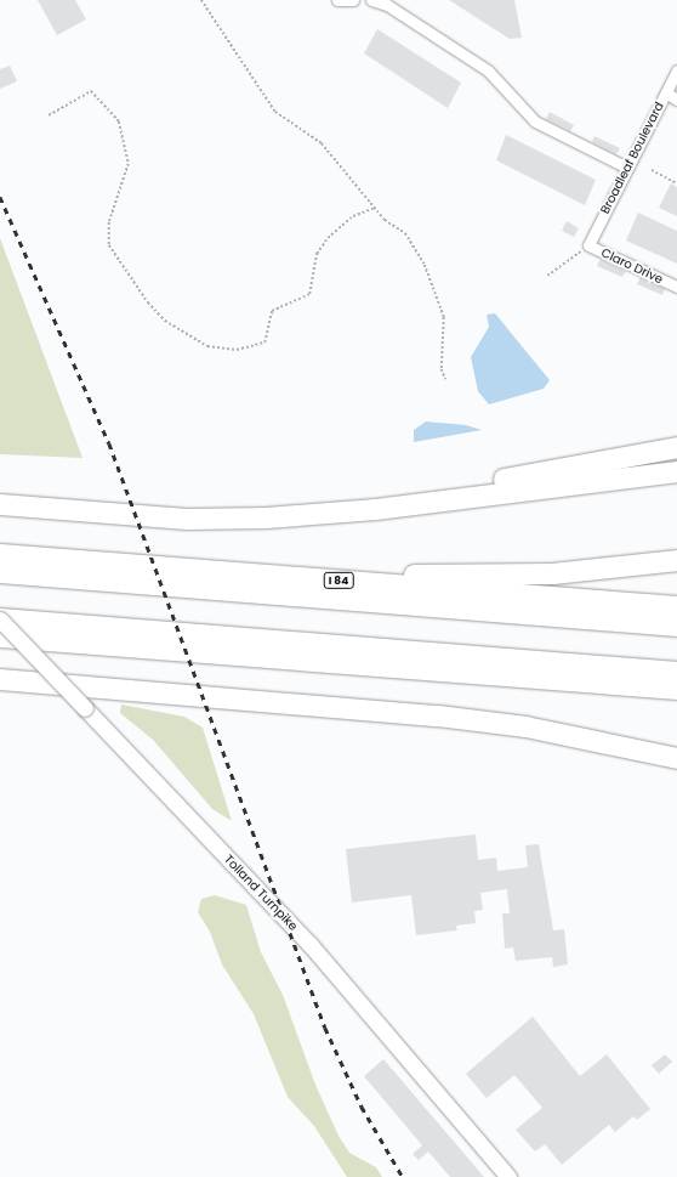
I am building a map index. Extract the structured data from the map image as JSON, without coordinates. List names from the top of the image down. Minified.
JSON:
{"streets":{"highway":["I 84"],"main road":["Tolland Turnpike"],"street":["Broadleaf Boulevard","Claro Drive"]},"crossings":[["Broadleaf Boulevard","Claro Drive"]]}
